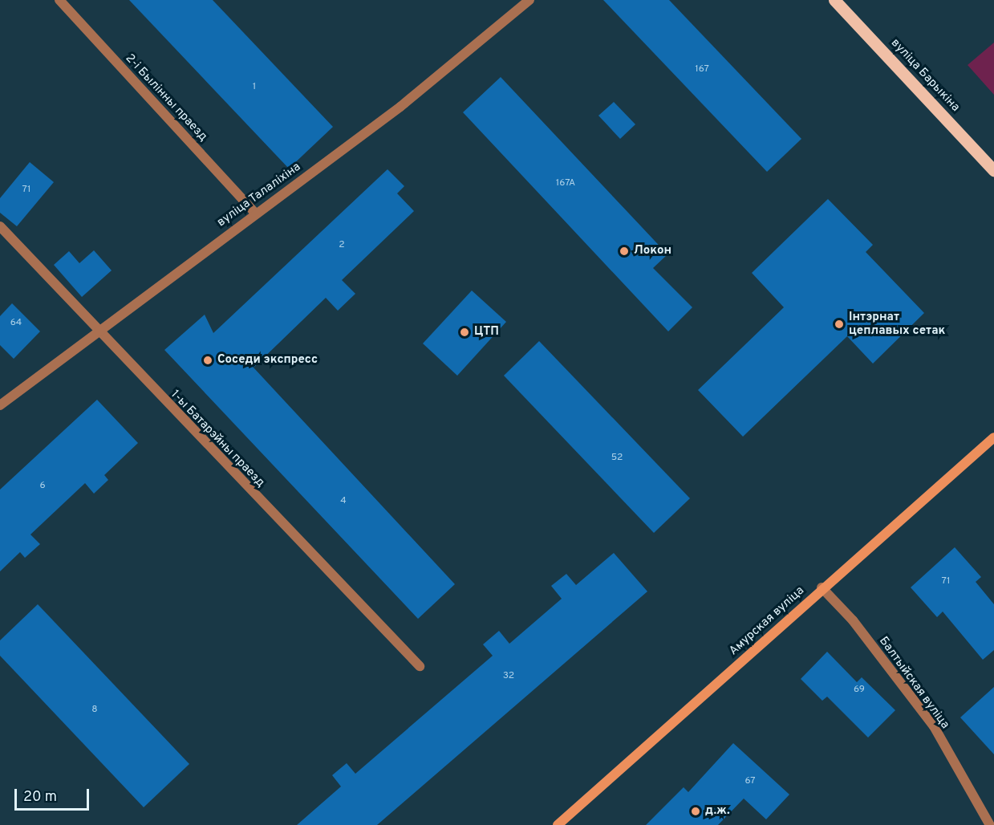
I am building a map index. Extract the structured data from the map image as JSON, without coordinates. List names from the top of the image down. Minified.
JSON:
{"streets":{"main road":["вуліца Барыкіна"],"street":["2-і Былінны праезд","вуліца Талаліхіна","1-ы Батарэйны праезд","Амурская вуліца","Балтыйская вуліца"]},"crossings":[["2-і Былінны праезд","вуліца Талаліхіна"],["вуліца Талаліхіна","1-ы Батарэйны праезд"],["Амурская вуліца","Балтыйская вуліца"]],"places":["Локон","Інтэрнат цеплавых сетак","ЦТП","Соседи экспресс","д.ж."],"house_numbers":["167","1","167А","71","2","64","52","6","4","71","32","69","8","67"],"scale_bar":"20 m"}
